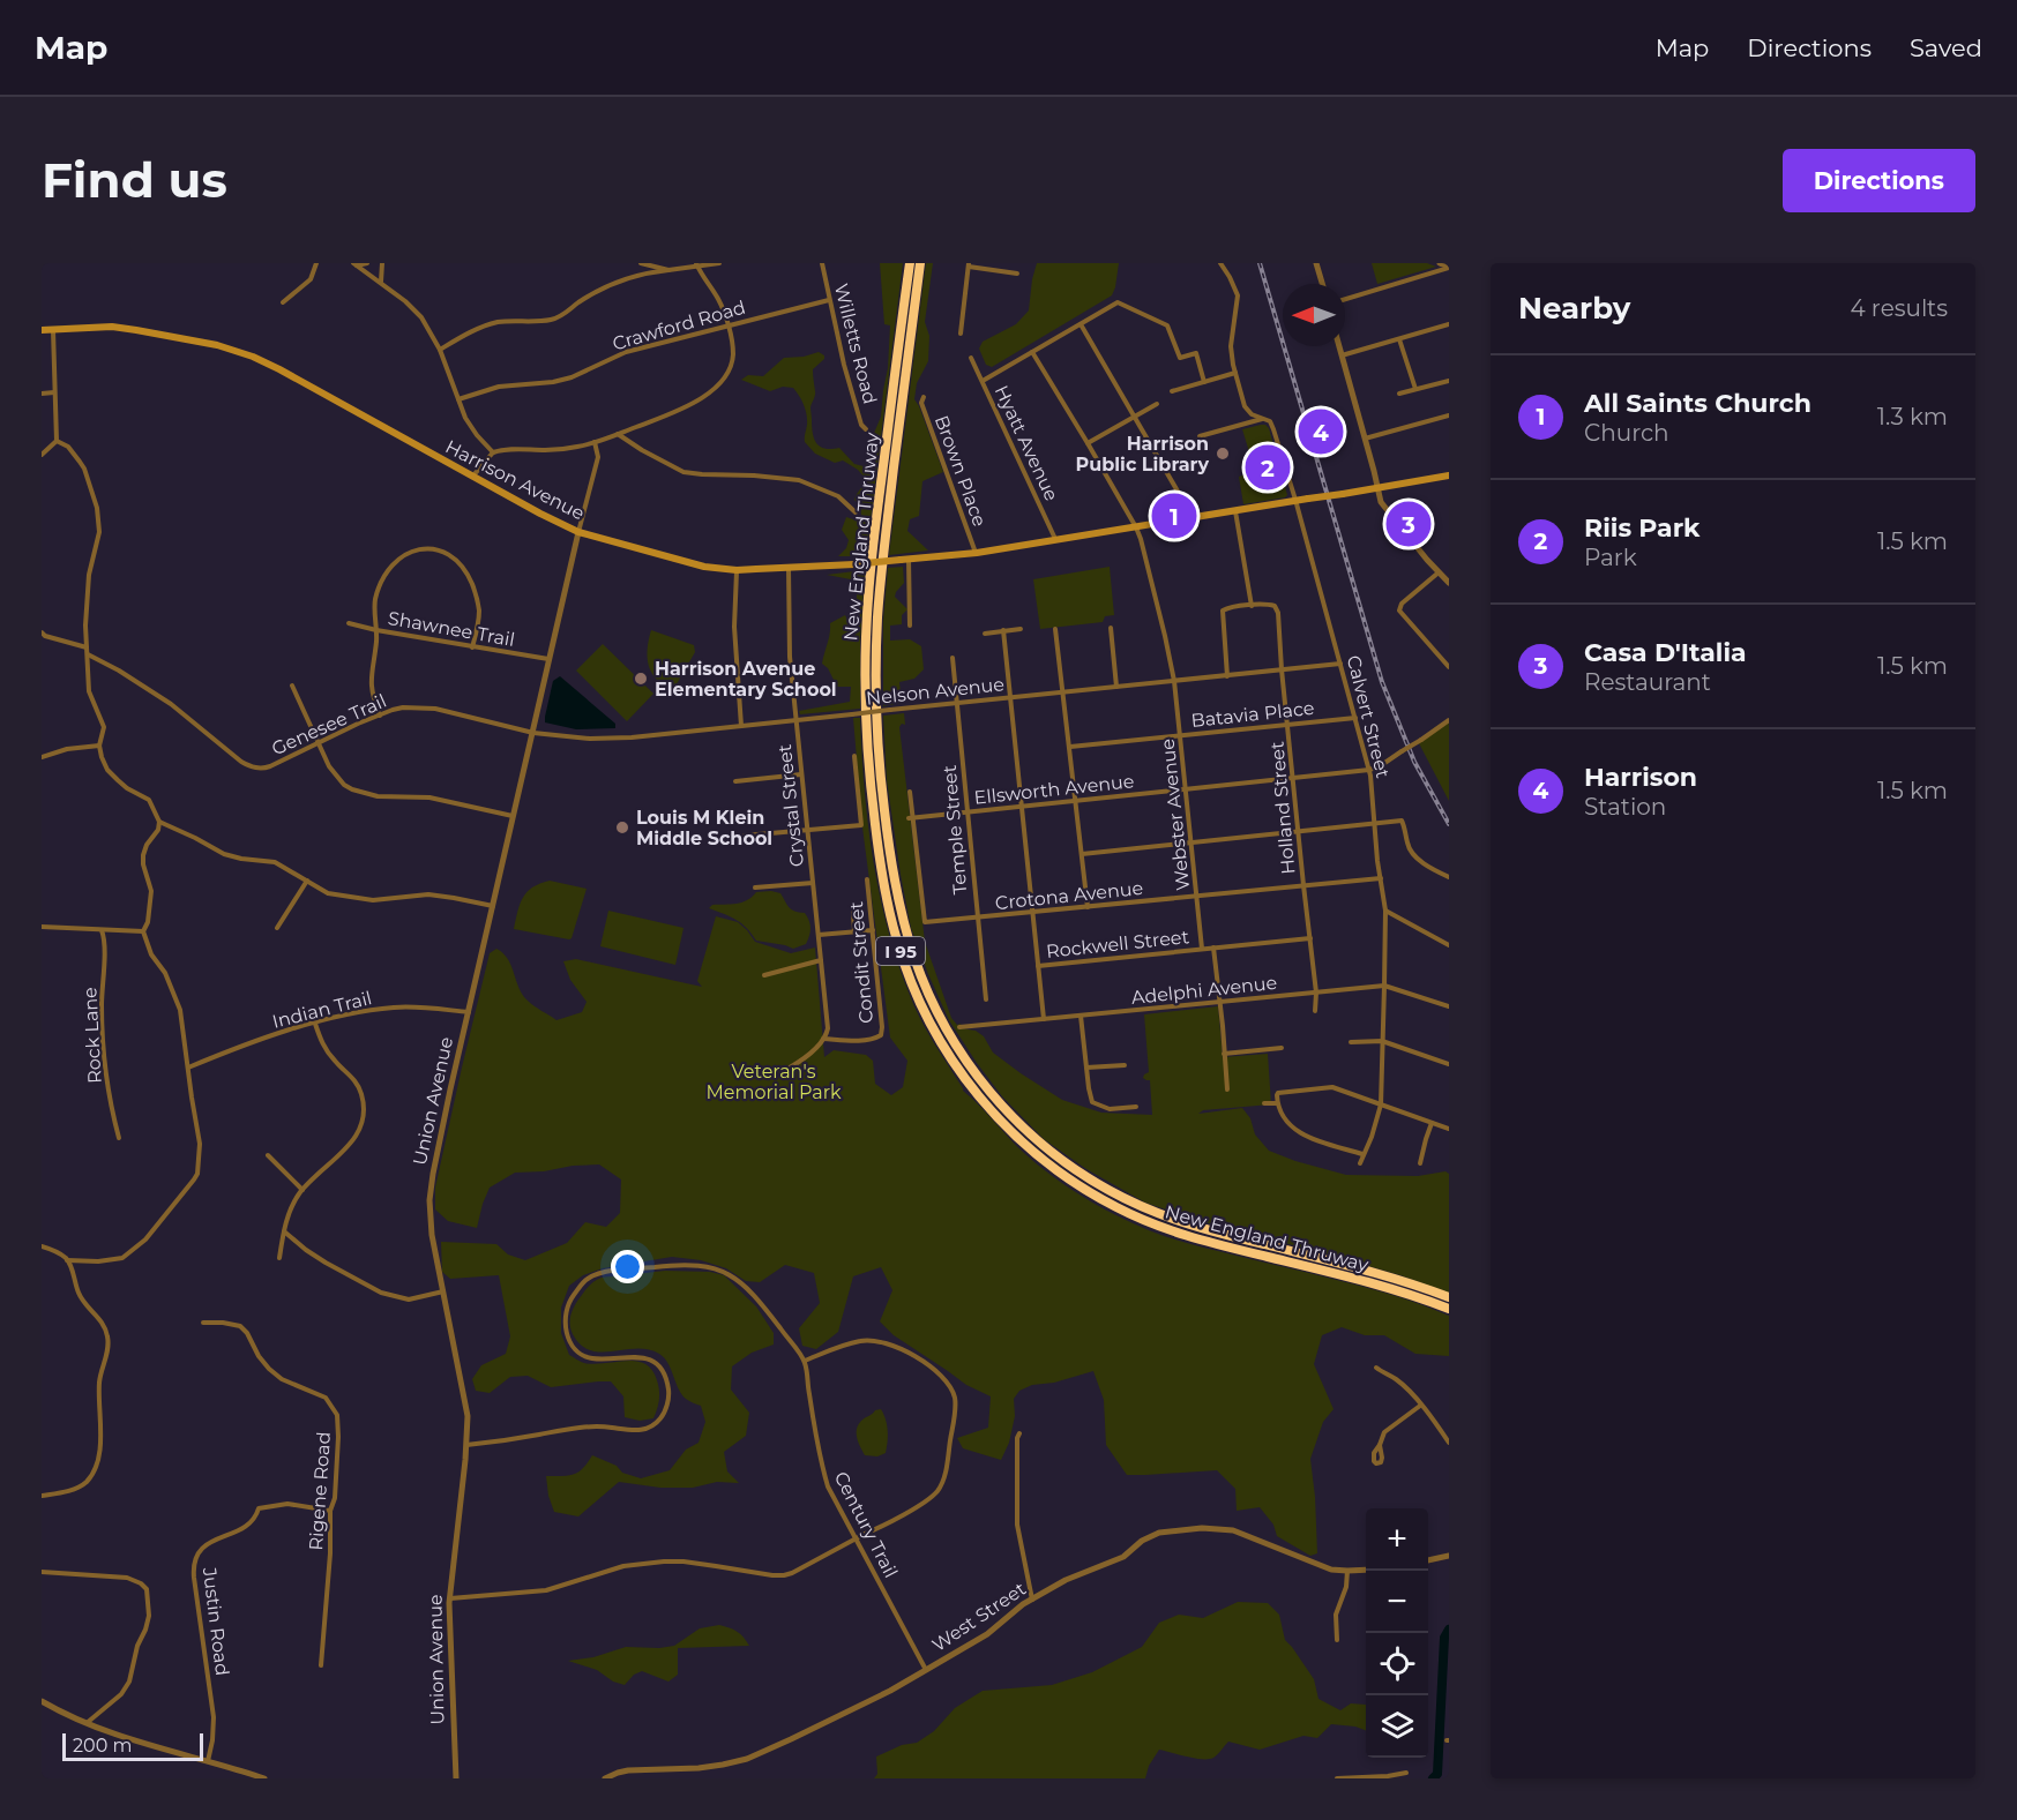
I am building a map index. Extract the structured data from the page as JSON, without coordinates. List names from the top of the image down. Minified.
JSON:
{"streets":{"highway":["New England Thruway","I 95"],"main road":["Harrison Avenue"],"street":["Crawford Road","Willetts Road","Hyatt Avenue","Brown Place","Shawnee Trail","Nelson Avenue","Batavia Place","Calvert Street","Genesee Trail","Ellsworth Avenue","Crystal Street","Holland Street","Webster Avenue","Temple Street","Crotona Avenue","Rockwell Street","Condit Street","Adelphi Avenue","Indian Trail","Rock Lane","Union Avenue","Rigene Road","Century Trail","West Street","Justin Road"]},"crossings":[["Crawford Road","Willetts Road"],["Hyatt Avenue","Harrison Avenue"],["Brown Place","Harrison Avenue"],["Harrison Avenue","Calvert Street"],["Harrison Avenue","Crystal Street"],["Harrison Avenue","Webster Avenue"],["Harrison Avenue","Union Avenue"],["Shawnee Trail","Union Avenue"],["Nelson Avenue","Calvert Street"],["Nelson Avenue","Genesee Trail"],["Nelson Avenue","Crystal Street"],["Nelson Avenue","Holland Street"],["Nelson Avenue","Webster Avenue"],["Nelson Avenue","Temple Street"],["Nelson Avenue","Union Avenue"],["Batavia Place","Calvert Street"],["Batavia Place","Holland Street"],["Batavia Place","Webster Avenue"],["Calvert Street","Ellsworth Avenue"],["Calvert Street","Crotona Avenue"],["Calvert Street","Adelphi Avenue"],["Genesee Trail","Union Avenue"],["Ellsworth Avenue","Holland Street"],["Ellsworth Avenue","Webster Avenue"],["Ellsworth Avenue","Temple Street"],["Ellsworth Avenue","Crotona Avenue"],["Crystal Street","Condit Street"],["Holland Street","Crotona Avenue"],["Holland Street","Rockwell Street"],["Holland Street","Adelphi Avenue"],["Webster Avenue","Crotona Avenue"],["Webster Avenue","Rockwell Street"],["Temple Street","Crotona Avenue"],["Indian Trail","Union Avenue"],["Union Avenue","Century Trail"],["Rigene Road","Justin Road"],["Century Trail","West Street"]],"parks":["Veteran's Memorial Park"],"places":["Harrison Public Library","Harrison Avenue Elementary School","Louis M Klein Middle School"],"scale_bar":"200 m","north":"left","page":{"header":"Map","nav":["Map","Directions","Saved"],"buttons":"Directions","title":"Find us","heading":["Nearby","4 results"],"list":[{"mark":"1","name":"All Saints Church","note":"Church","value":"1.3 km"},{"mark":"2","name":"Riis Park","note":"Park","value":"1.5 km"},{"mark":"3","name":"Casa D'Italia","note":"Restaurant","value":"1.5 km"},{"mark":"4","name":"Harrison","note":"Station","value":"1.5 km"}],"pins":["4","2","1","3"],"map_buttons":["+","−"],"scale":"200 m"}}
